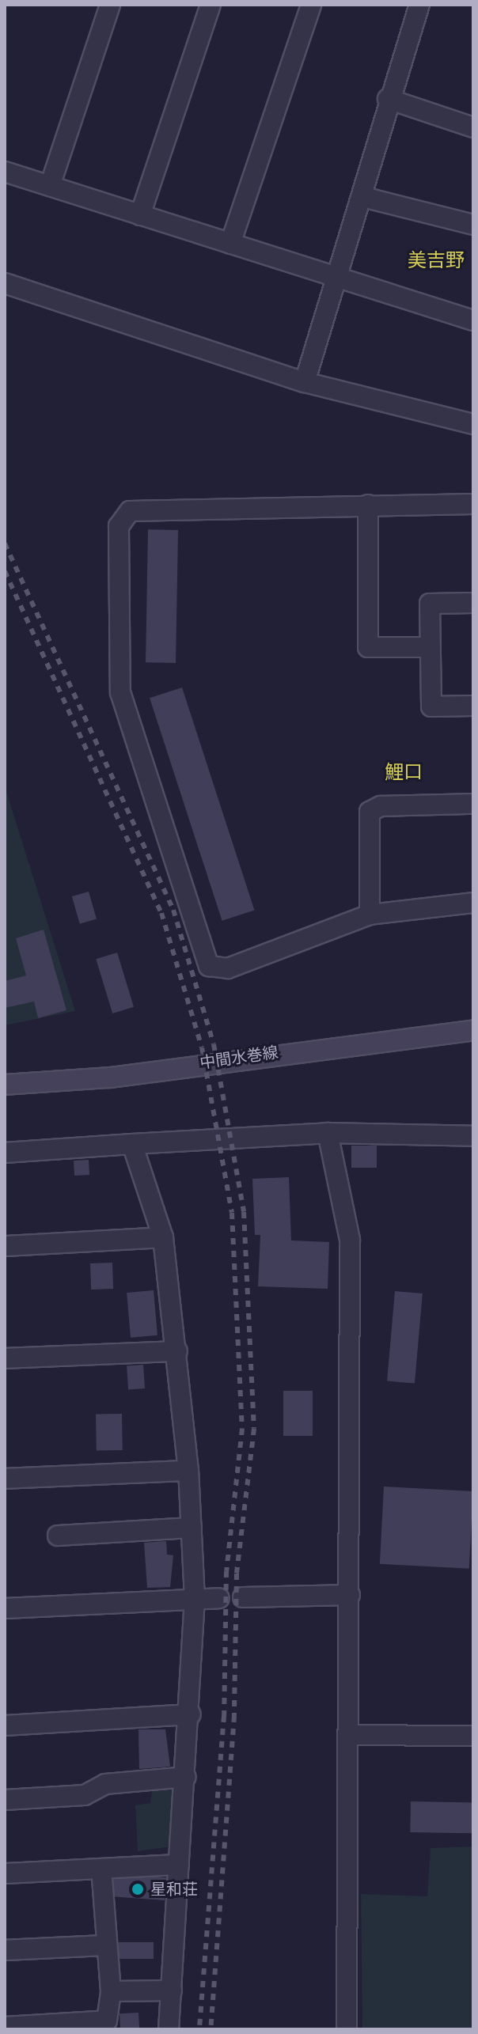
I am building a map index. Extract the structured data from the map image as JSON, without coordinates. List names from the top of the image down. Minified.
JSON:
{"streets":{"main road":["中間水巻線"]},"districts":["美吉野","鯉口"],"places":["星和荘"]}
